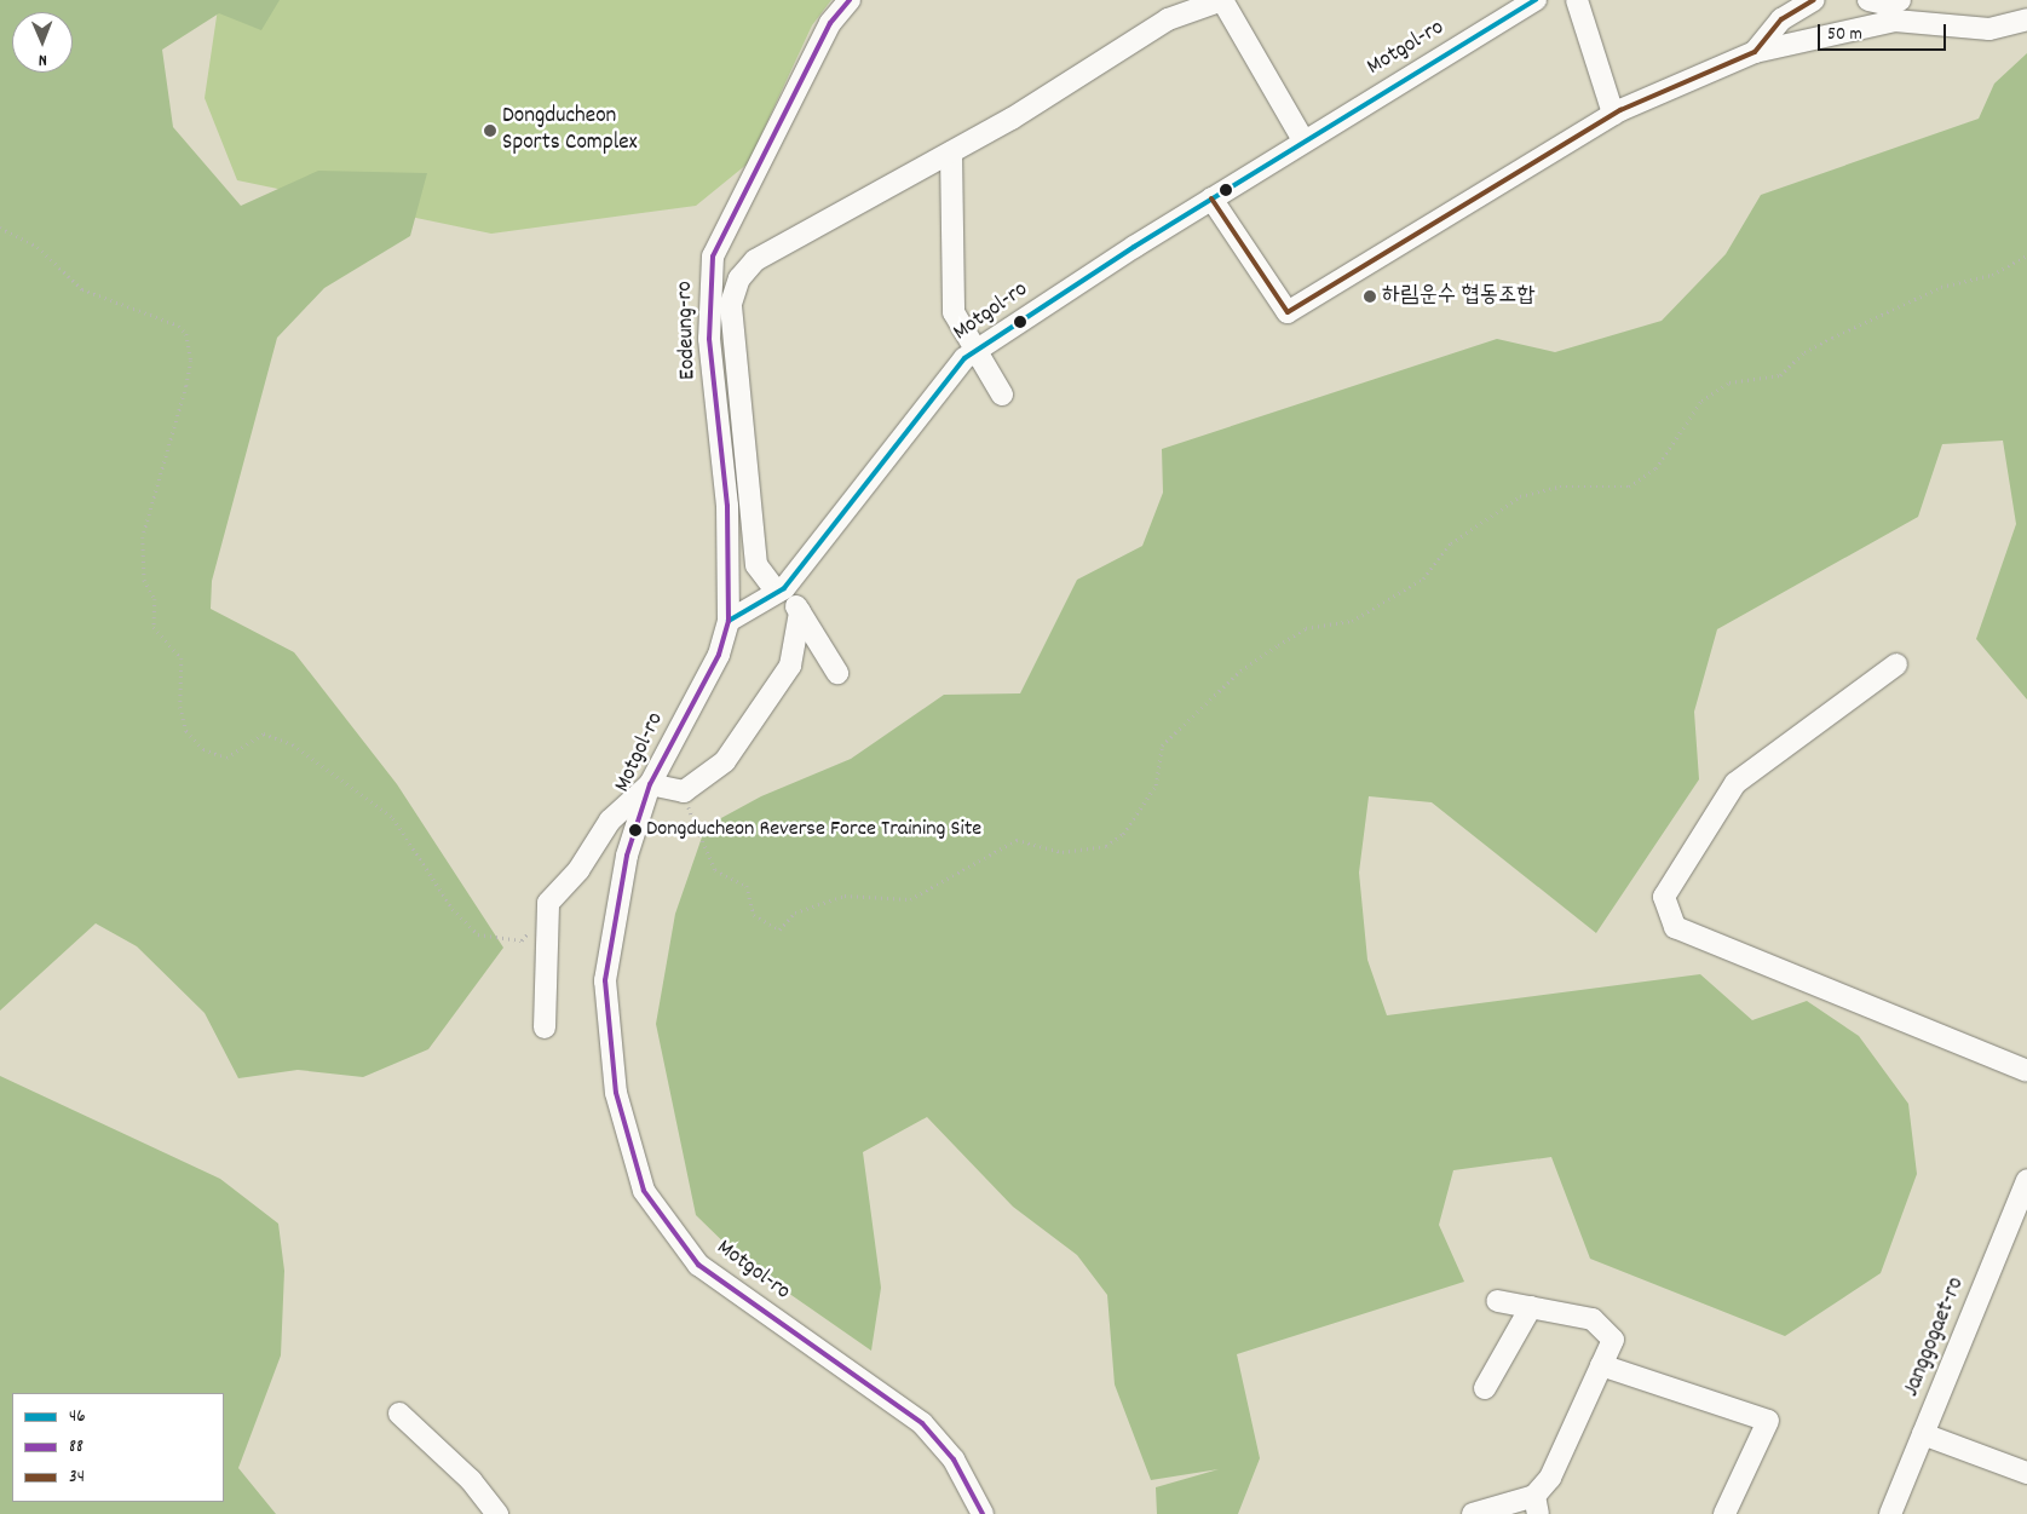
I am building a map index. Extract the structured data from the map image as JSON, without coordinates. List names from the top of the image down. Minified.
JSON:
{"streets":{"street":["Motgol-ro","Eodeung-ro","Janggogaet-ro"]},"crossings":[["Motgol-ro","Eodeung-ro"]],"places":["Dongducheon Sports Complex","하림운수 협동조합","Dongducheon Reverse Force Training Site"],"lines":["transit line 46","transit line 88","transit line 34"],"legend":["46","88","34"],"scale_bar":"50 m","north":"bottom"}
